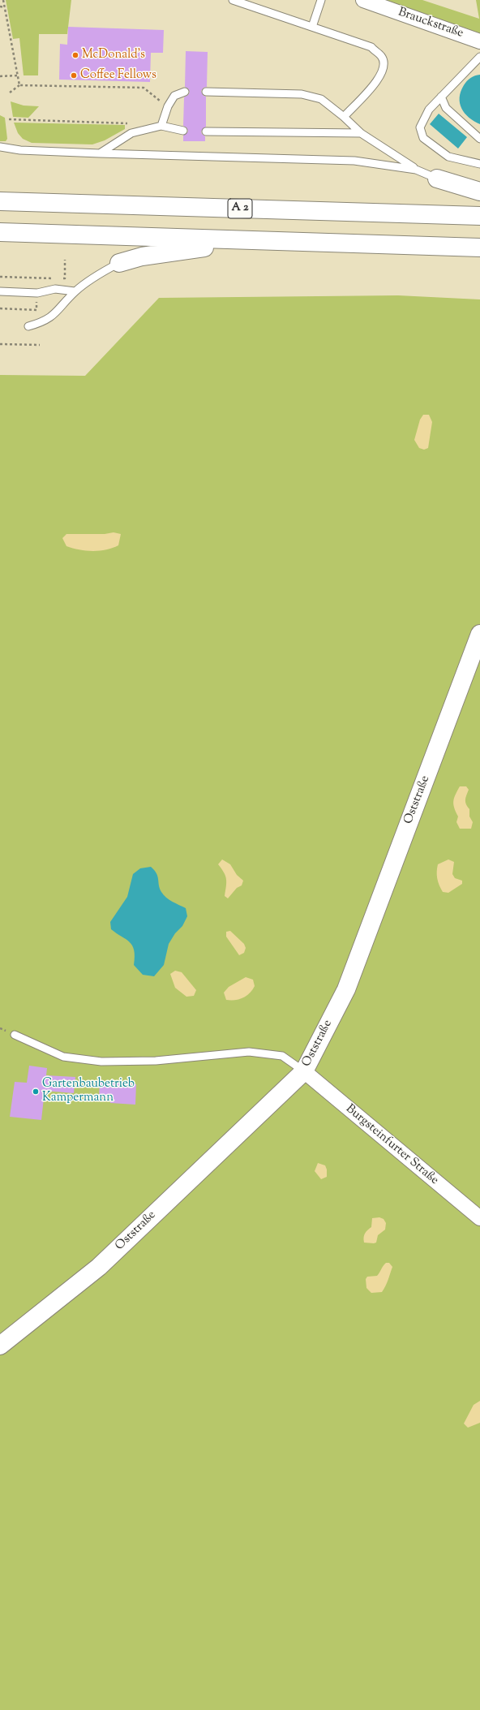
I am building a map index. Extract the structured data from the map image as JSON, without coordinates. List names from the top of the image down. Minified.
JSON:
{"streets":{"main road":["A 2","Oststraße"],"street":["Brauckstraße","Burgsteinfurter Straße"]},"crossings":[["Oststraße","Burgsteinfurter Straße"]],"places":["McDonald's","Coffee Fellows","Gartenbaubetrieb Kampermann"]}
